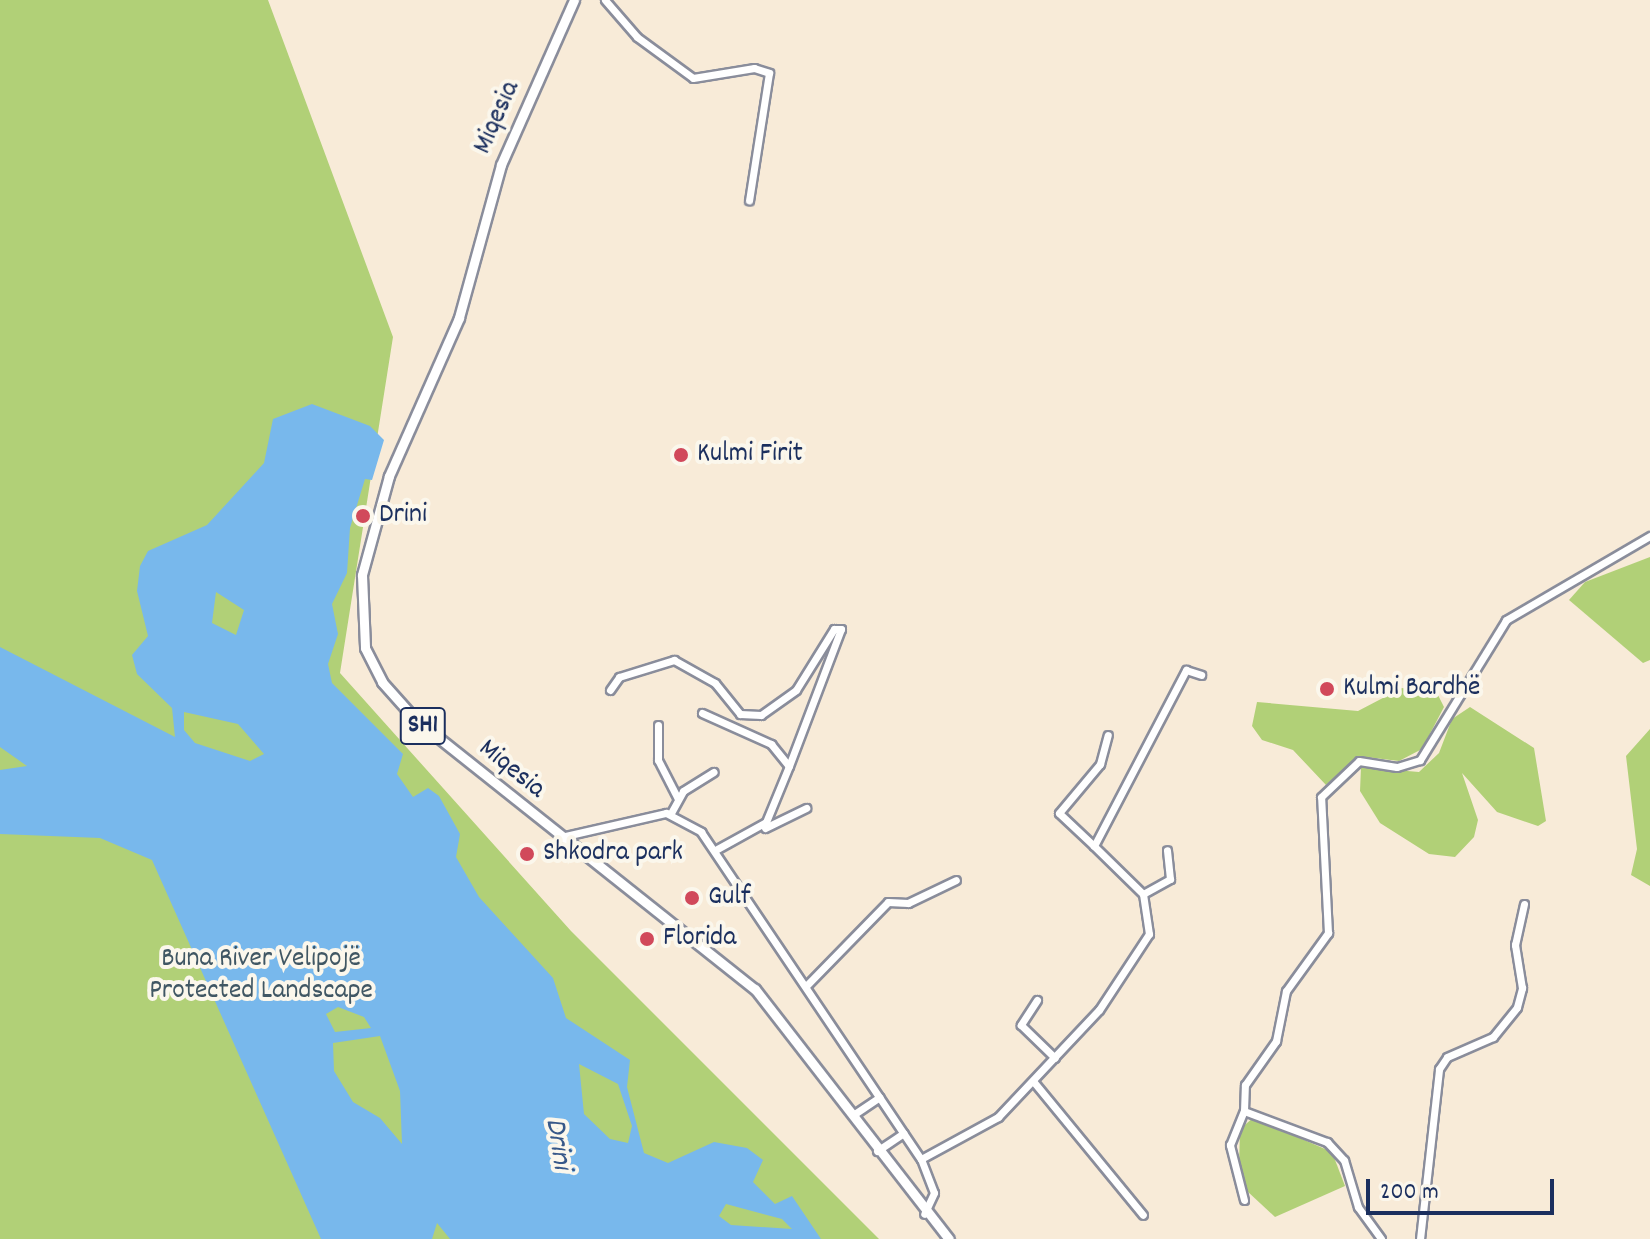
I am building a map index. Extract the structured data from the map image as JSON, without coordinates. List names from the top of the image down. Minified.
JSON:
{"streets":{"main road":["Miqesia","SH1"]},"water":["Drini"],"parks":["Buna River Velipojë Protected Landscape"],"places":["Kulmi Firit","Drini","Kulmi Bardhë","Shkodra park","Gulf","Florida"],"scale_bar":"200 m"}
